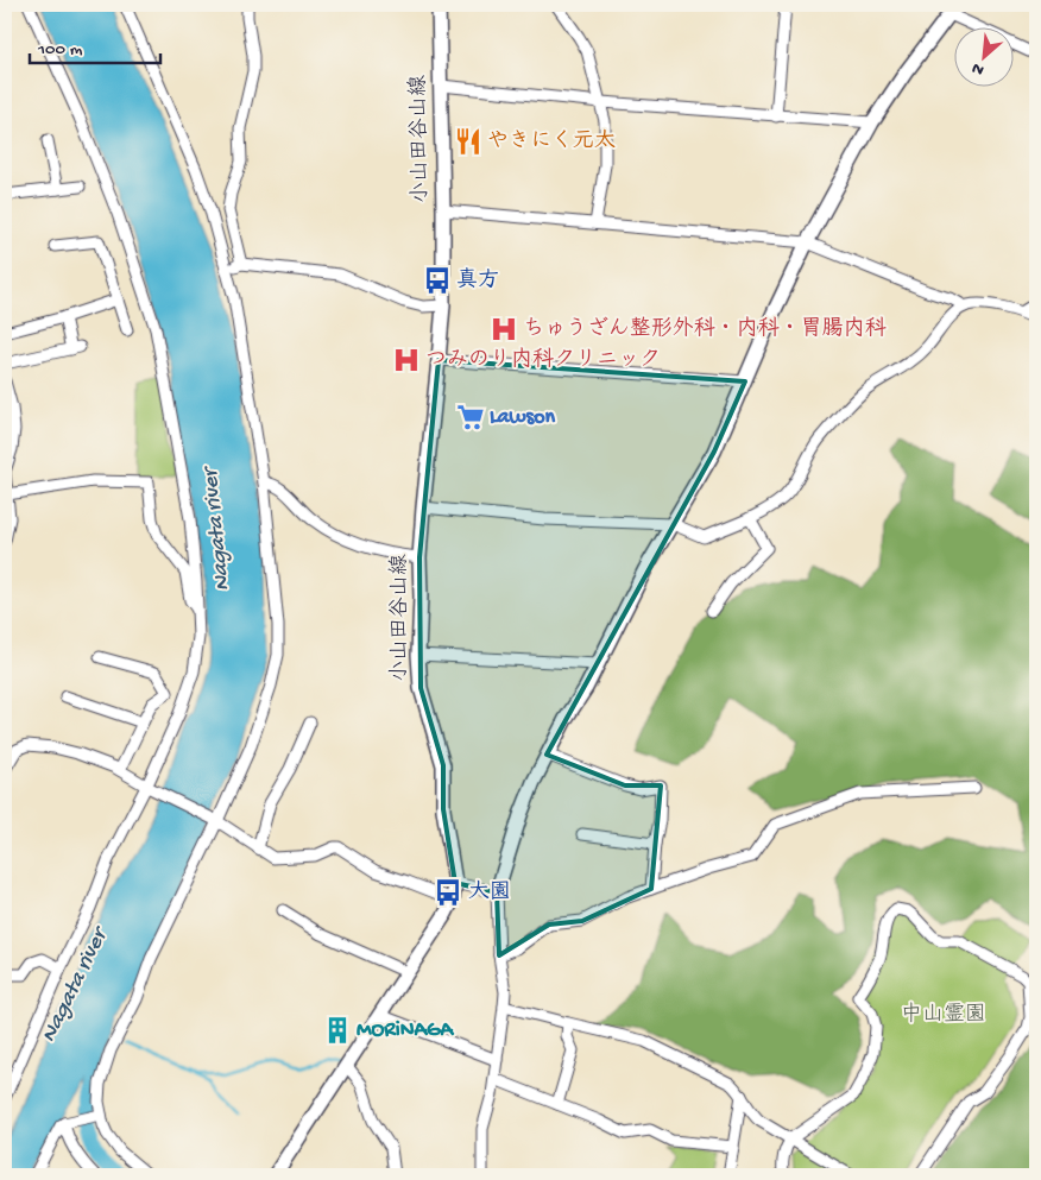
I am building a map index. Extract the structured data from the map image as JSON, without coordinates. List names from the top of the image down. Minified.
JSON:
{"streets":{"main road":["小山田谷山線"]},"water":["Nagata river"],"parks":["中山霊園"],"places":{"restaurant":["やきにく元太"],"bus stop":["真方","大園"],"hospital":["ちゅうざん整形外科・内科・胃腸内科","つみのり内科クリニック"],"supermarket":["Lawson"],"building":["MORiNAGA"]},"scale_bar":"100 m","north":"bottom left"}
